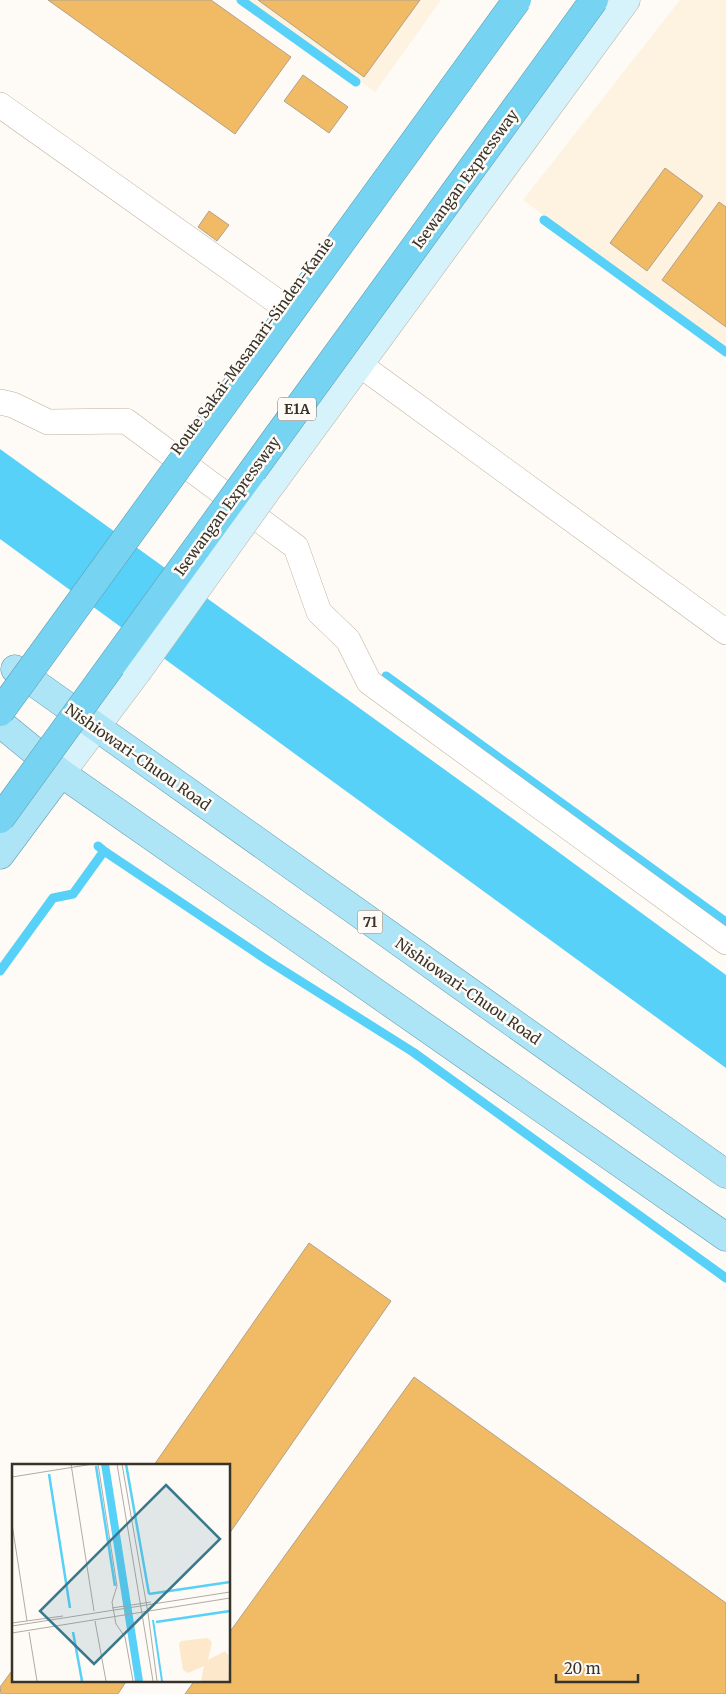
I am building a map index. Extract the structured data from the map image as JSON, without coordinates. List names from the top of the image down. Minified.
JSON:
{"streets":{"highway":["Isewangan Expressway","E1A"],"main road":["Route Sakai-Masanari-Sinden-Kanie","Nishiowari-Chuou Road","71"]},"crossings":[["Route Sakai-Masanari-Sinden-Kanie","Nishiowari-Chuou Road"]],"scale_bar":"20 m"}
